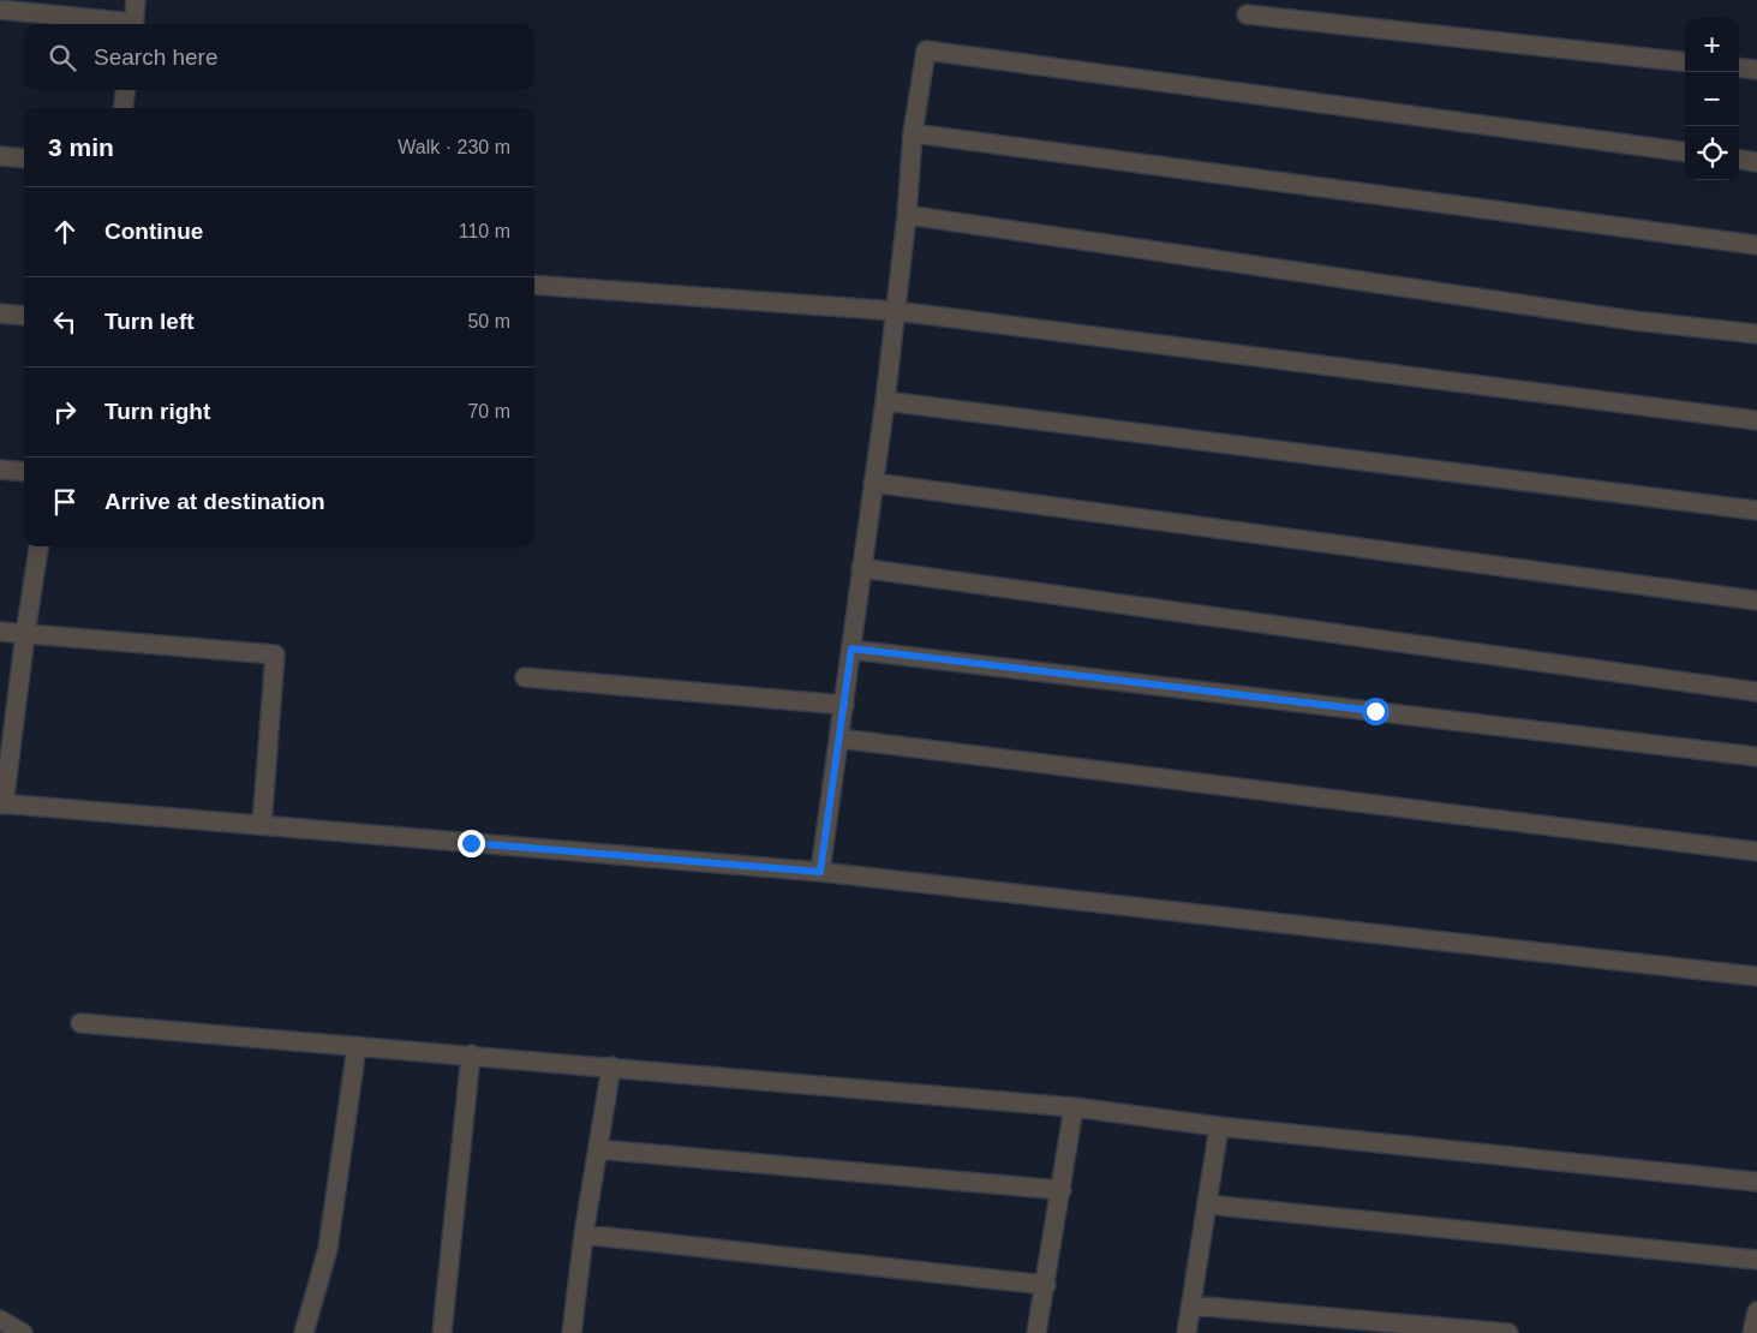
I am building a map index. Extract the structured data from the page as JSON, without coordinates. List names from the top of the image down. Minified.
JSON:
{"page":{"map_buttons":["+","−"],"search":"Search here","heading":["3 min","Walk · 230 m"],"list":[["Continue","110 m"],["Turn left","50 m"],["Turn right","70 m"],"Arrive at destination"]}}
